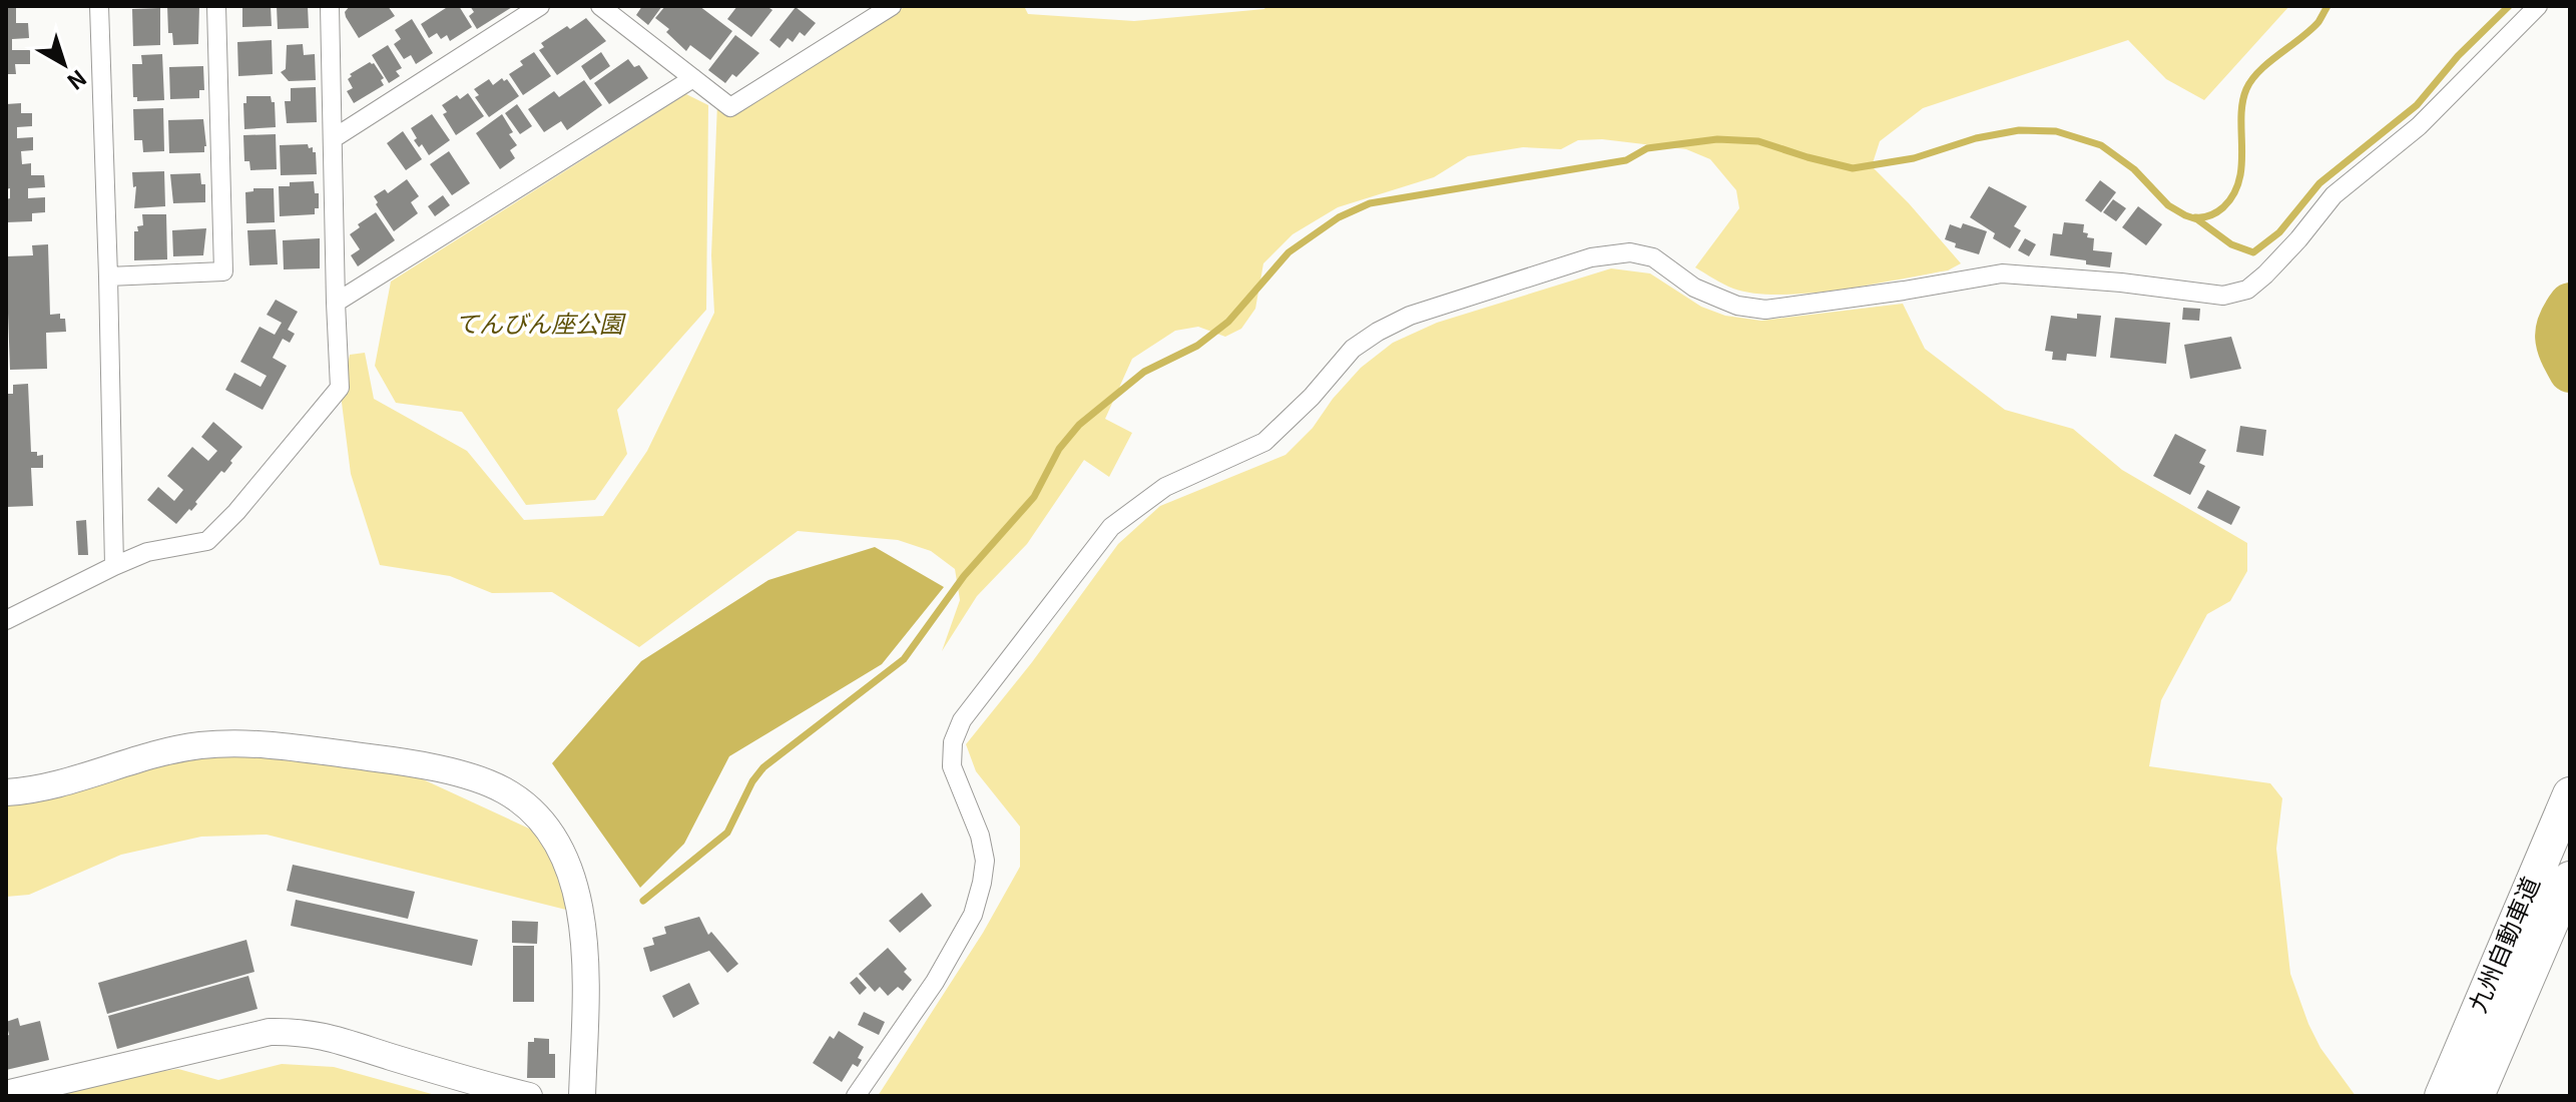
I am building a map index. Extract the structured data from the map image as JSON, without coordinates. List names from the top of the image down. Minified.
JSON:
{"streets":{"highway":["九州自動車道"]},"parks":["てんびん座公園"],"north":"bottom right"}
